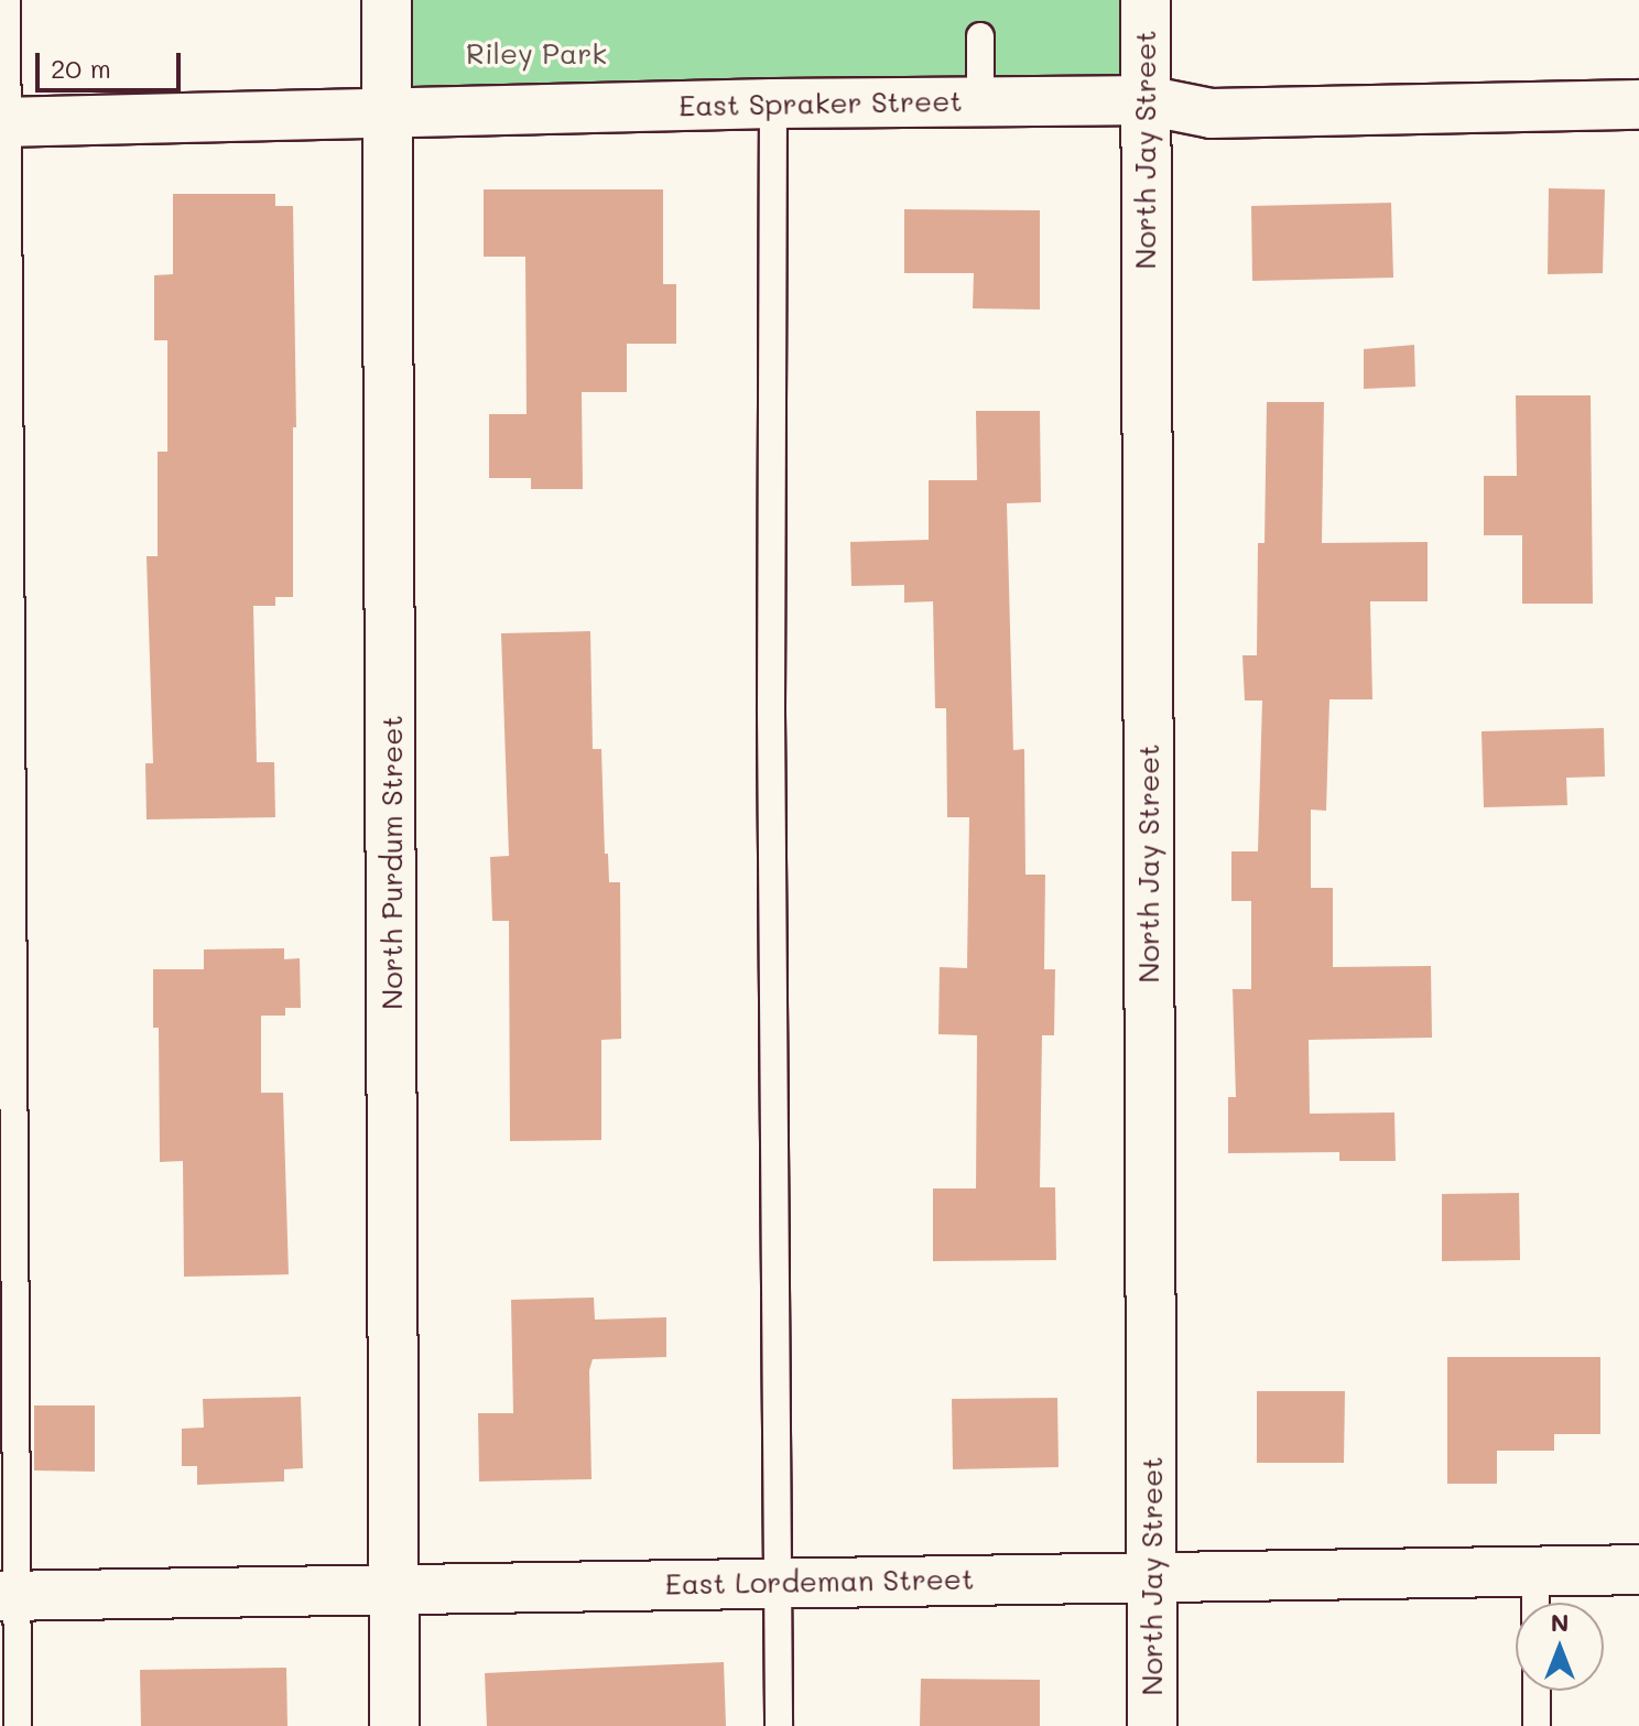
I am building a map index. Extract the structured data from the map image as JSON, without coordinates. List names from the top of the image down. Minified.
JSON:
{"streets":{"street":["East Spraker Street","North Jay Street","North Purdum Street","East Lordeman Street"]},"crossings":[["East Spraker Street","North Jay Street"],["East Spraker Street","North Purdum Street"],["North Jay Street","East Lordeman Street"],["North Purdum Street","East Lordeman Street"]],"parks":["Riley Park"],"scale_bar":"20 m","north":"top"}
